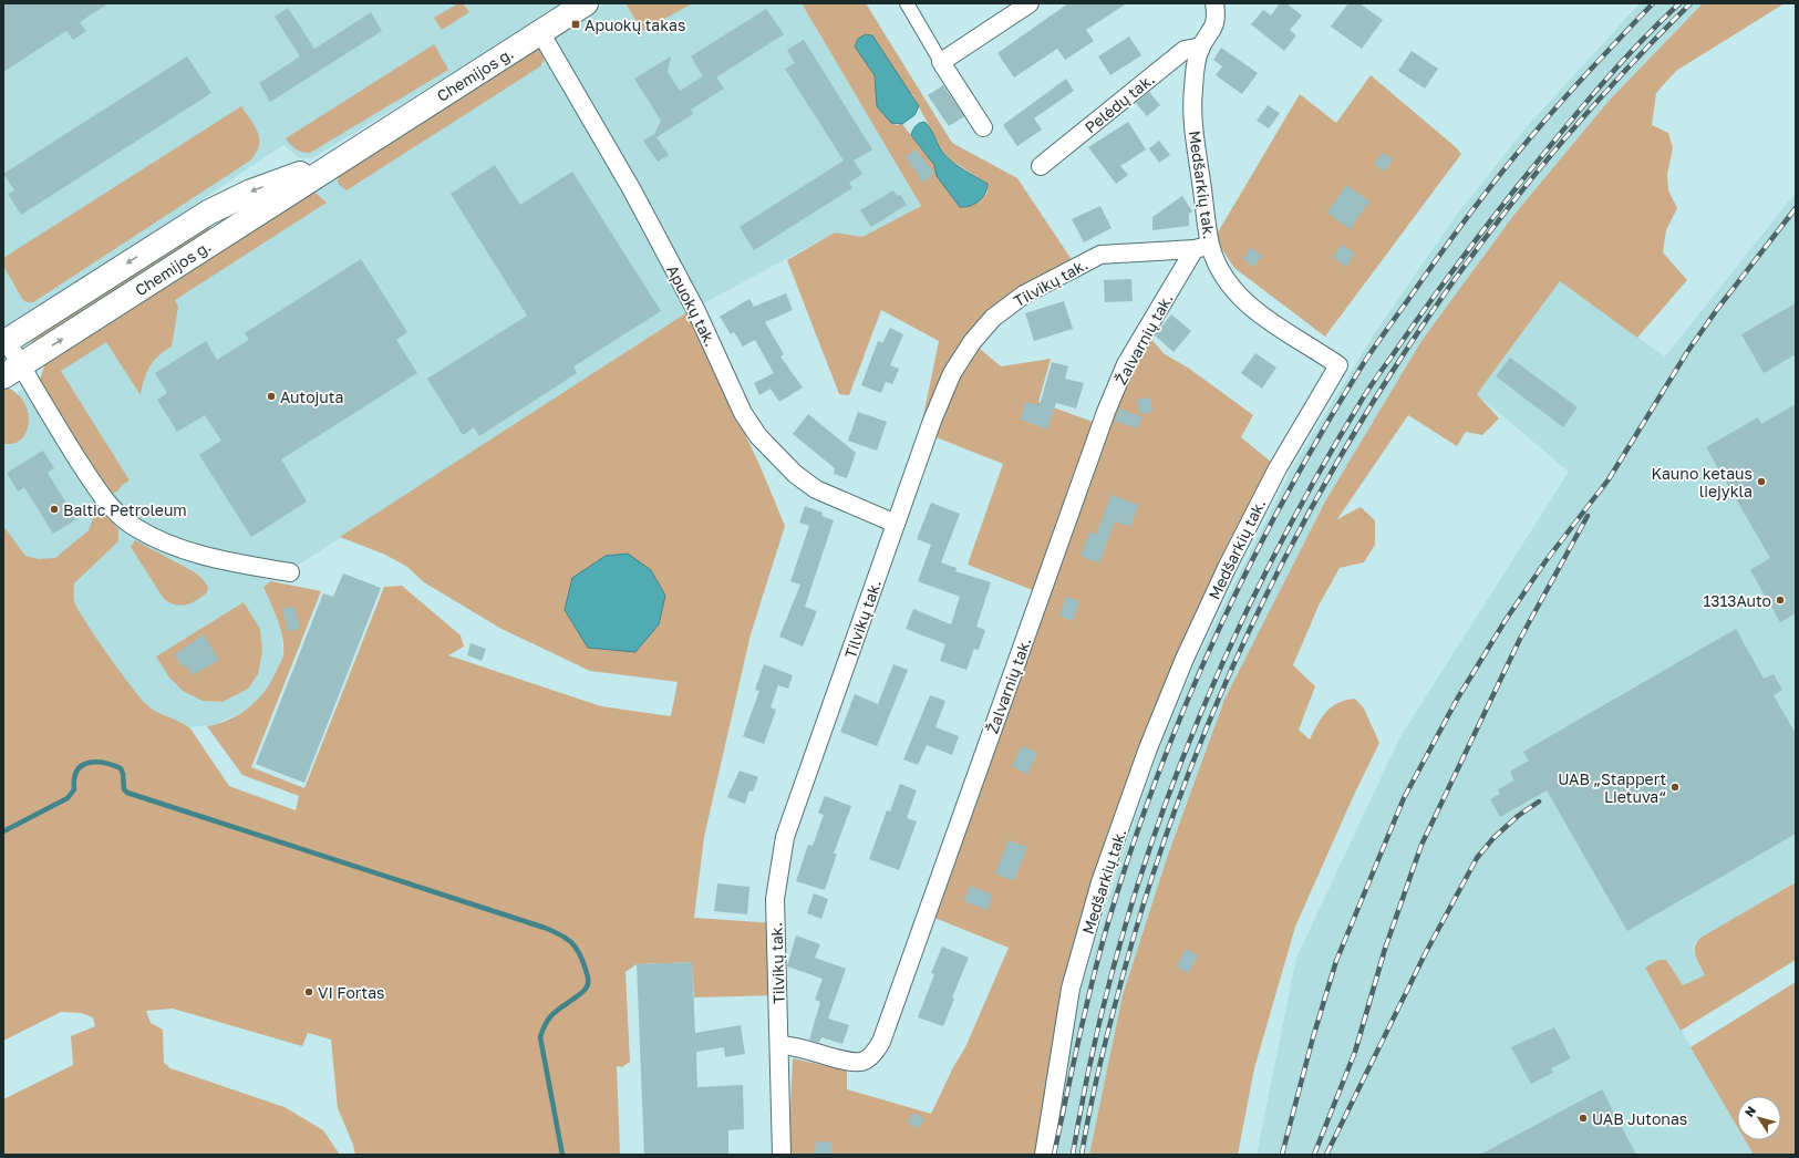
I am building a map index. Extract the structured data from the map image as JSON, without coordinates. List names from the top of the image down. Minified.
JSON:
{"streets":{"main road":["Chemijos g."],"street":["Pelėdų tak.","Medšarkių tak.","Tilvikų tak.","Apuokų tak.","Žalvarnių tak."]},"crossings":[["Chemijos g.","Apuokų tak."],["Pelėdų tak.","Medšarkių tak."],["Medšarkių tak.","Tilvikų tak."],["Medšarkių tak.","Žalvarnių tak."],["Tilvikų tak.","Apuokų tak."],["Tilvikų tak.","Žalvarnių tak."]],"places":{"transit":["Apuokų takas"],"other":["Autojuta","Kauno ketaus liejykla","Baltic Petroleum","1313Auto","UAB „Stappert Lietuva“","VI Fortas","UAB Jutonas"]},"north":"top left"}
